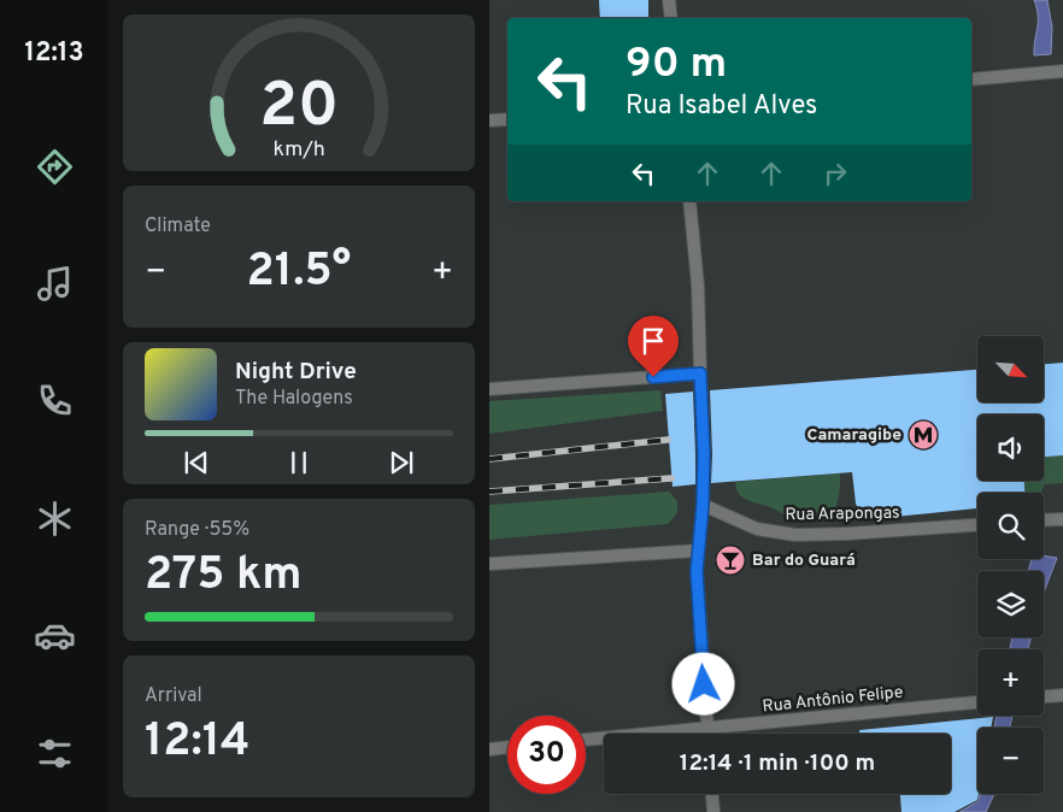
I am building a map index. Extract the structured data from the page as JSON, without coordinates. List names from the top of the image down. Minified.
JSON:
{"streets":{"street":["Rua Arapongas","Rua Antônio Felipe"]},"places":{"metro station":["Camaragibe"],"bar":["Bar do Guará"]},"north":"bottom right","page":{"tabs":"12:13","turn":["90 m","Rua Isabel Alves"],"tile":["Climate",["Range · 55%","275 km"],["Arrival","12:14"]],"heat":["−","21.5°","+"],"map_buttons":["+","−"],"song":["Night Drive","The Halogens"],"limit":"30","trip":"12:14 · 1 min · 100 m","gauge":["20","km/h"]}}
